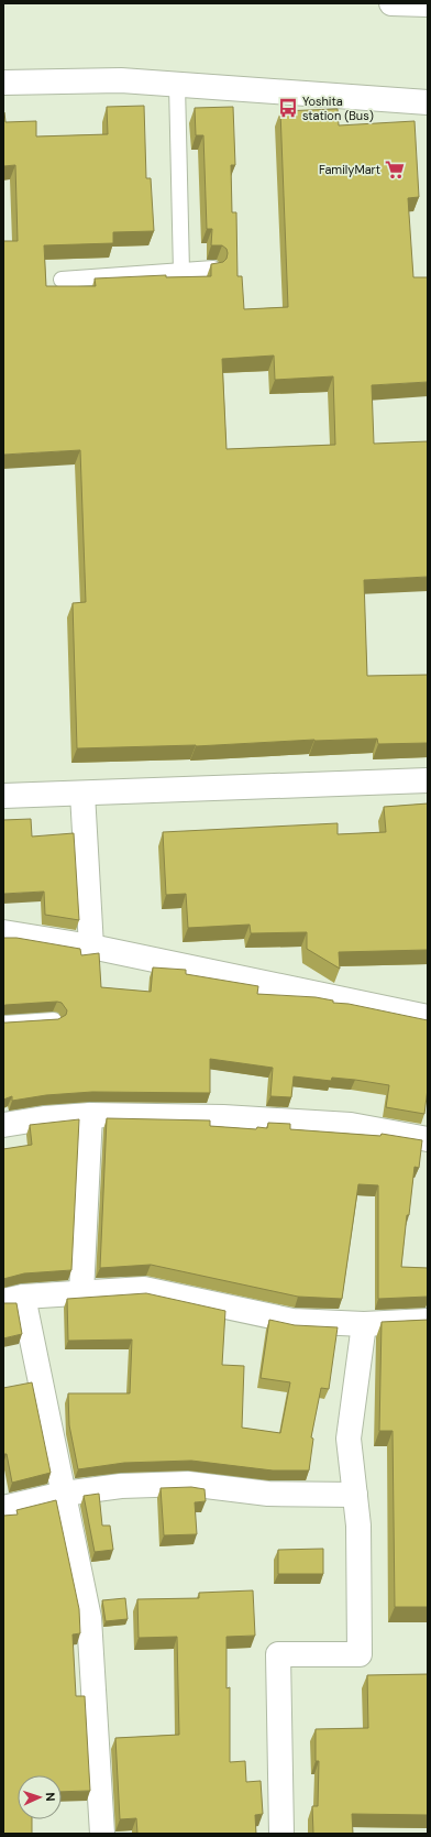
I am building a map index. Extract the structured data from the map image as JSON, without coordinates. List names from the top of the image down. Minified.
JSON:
{"places":{"bus stop":["Yoshita station (Bus)"],"supermarket":["FamilyMart"]},"north":"right"}
